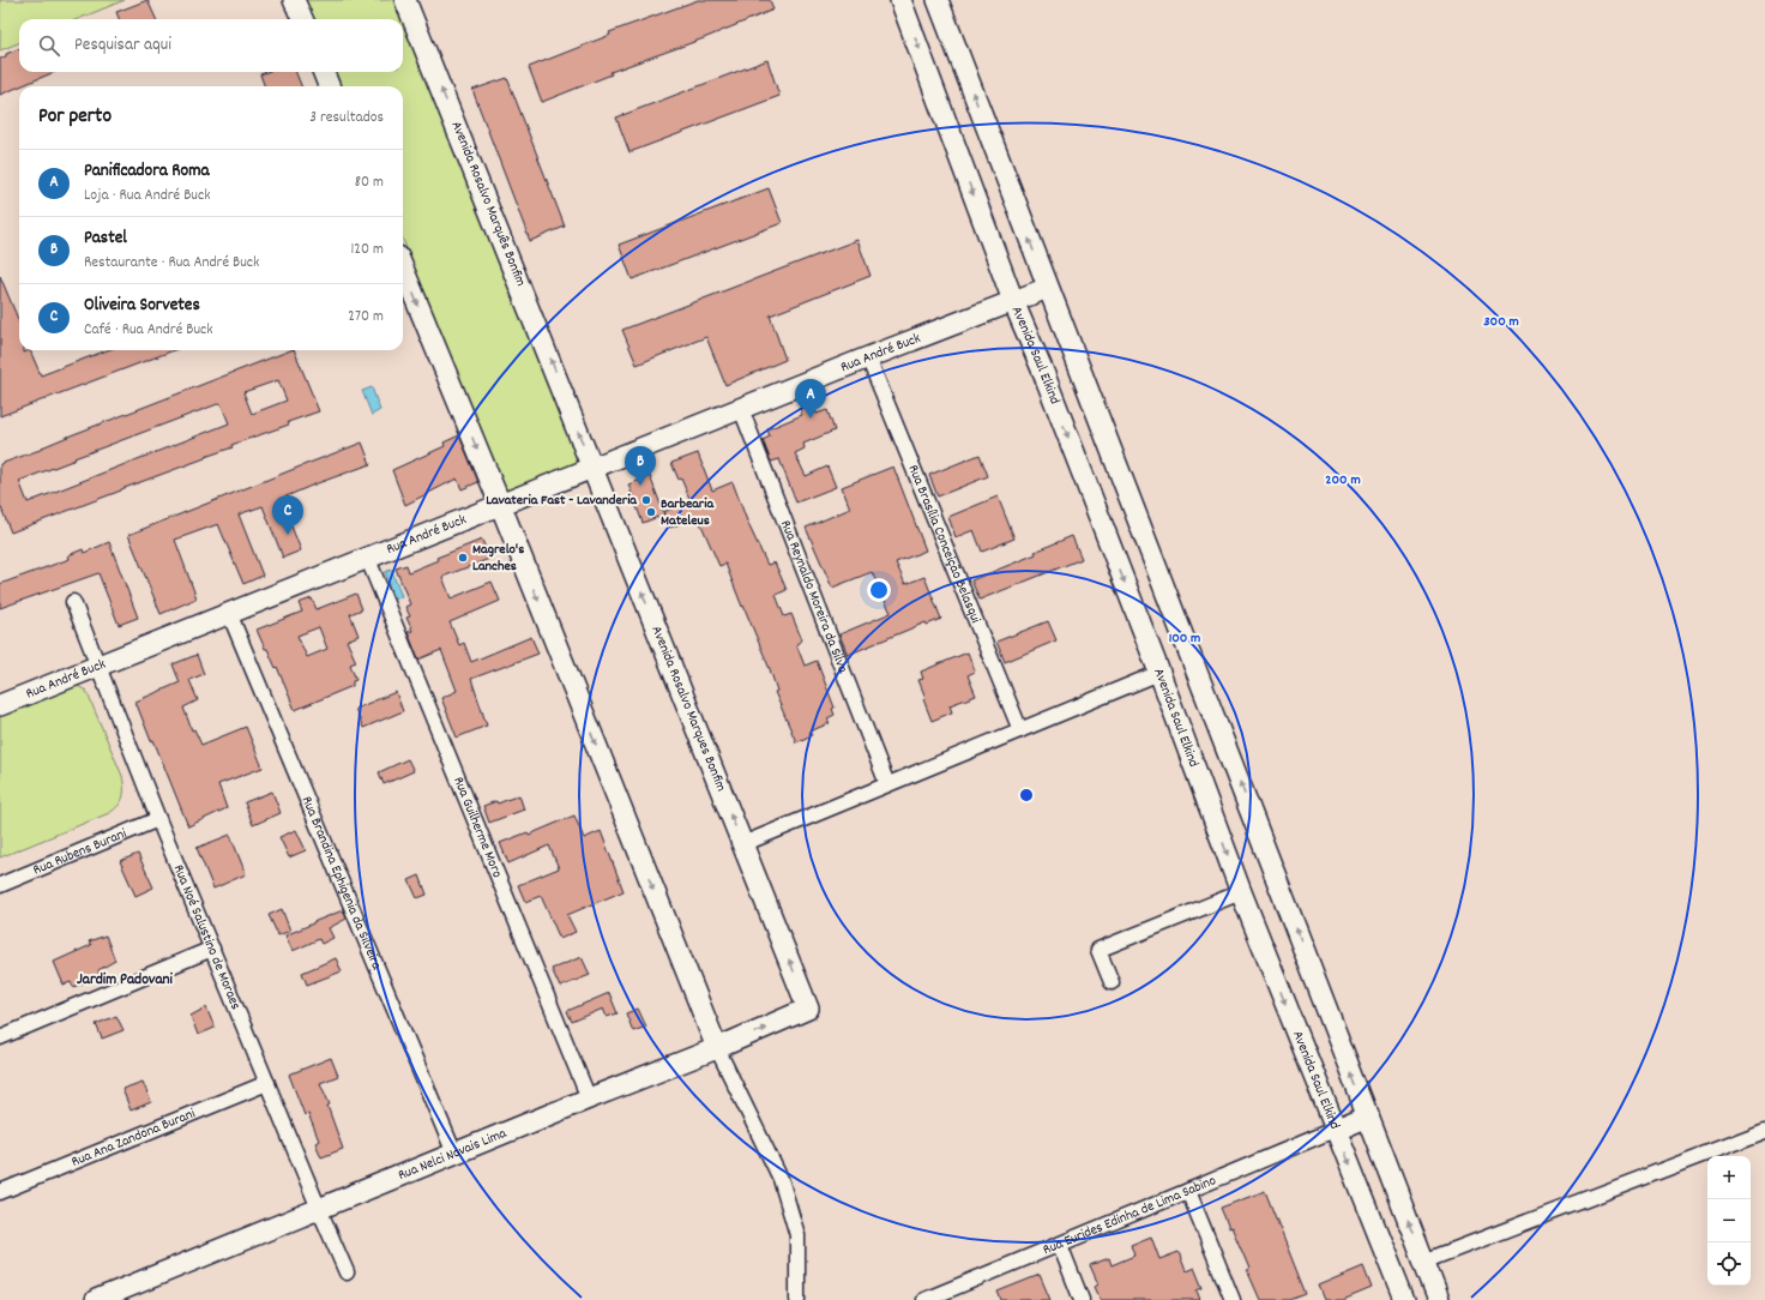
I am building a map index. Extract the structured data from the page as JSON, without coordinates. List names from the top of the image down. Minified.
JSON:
{"streets":{"street":["Avenida Rosalvo Marquês Bonfim","Rua André Buck","Avenida Saul Elkind","Rua Brasília Conceição Belasqui","Rua Reynaldo Moreira da Silva","Avenida Rosalvo Marques Bonfim","Rua Guilherme Moro","Rua Rubens Burani","Rua Brandina Ephigenia da Silveira","Rua Noé Salustino de Moraes","Rua Ana Zandona Burani","Rua Nelci Novais Lima","Rua Eurides Edinha de Lima Sabino"]},"crossings":[["Avenida Rosalvo Marquês Bonfim","Avenida Rosalvo Marques Bonfim"],["Rua André Buck","Avenida Saul Elkind"],["Rua André Buck","Rua Brasília Conceição Belasqui"],["Rua André Buck","Rua Reynaldo Moreira da Silva"],["Rua André Buck","Avenida Rosalvo Marques Bonfim"],["Rua André Buck","Rua Guilherme Moro"],["Rua André Buck","Rua Brandina Ephigenia da Silveira"],["Rua André Buck","Rua Noé Salustino de Moraes"],["Avenida Saul Elkind","Rua Eurides Edinha de Lima Sabino"],["Avenida Rosalvo Marques Bonfim","Rua Nelci Novais Lima"],["Rua Guilherme Moro","Rua Nelci Novais Lima"],["Rua Rubens Burani","Rua Noé Salustino de Moraes"],["Rua Brandina Ephigenia da Silveira","Rua Nelci Novais Lima"],["Rua Noé Salustino de Moraes","Rua Ana Zandona Burani"],["Rua Noé Salustino de Moraes","Rua Nelci Novais Lima"]],"districts":["Jardim Padovani"],"places":["Lavateria Fast - Lavanderia","Barbearia Mateleus","Magrelo's Lanches"],"page":{"search":"Pesquisar aqui","heading":["Por perto","3 resultados"],"list":[{"mark":"A","name":"Panificadora Roma","note":"Loja · Rua André Buck","value":"80 m"},{"mark":"B","name":"Pastel","note":"Restaurante · Rua André Buck","value":"120 m"},{"mark":"C","name":"Oliveira Sorvetes","note":"Café · Rua André Buck","value":"270 m"}],"pins":["A","B","C"],"map_buttons":["+","−"]},"rings":["300 m","200 m","100 m"]}
